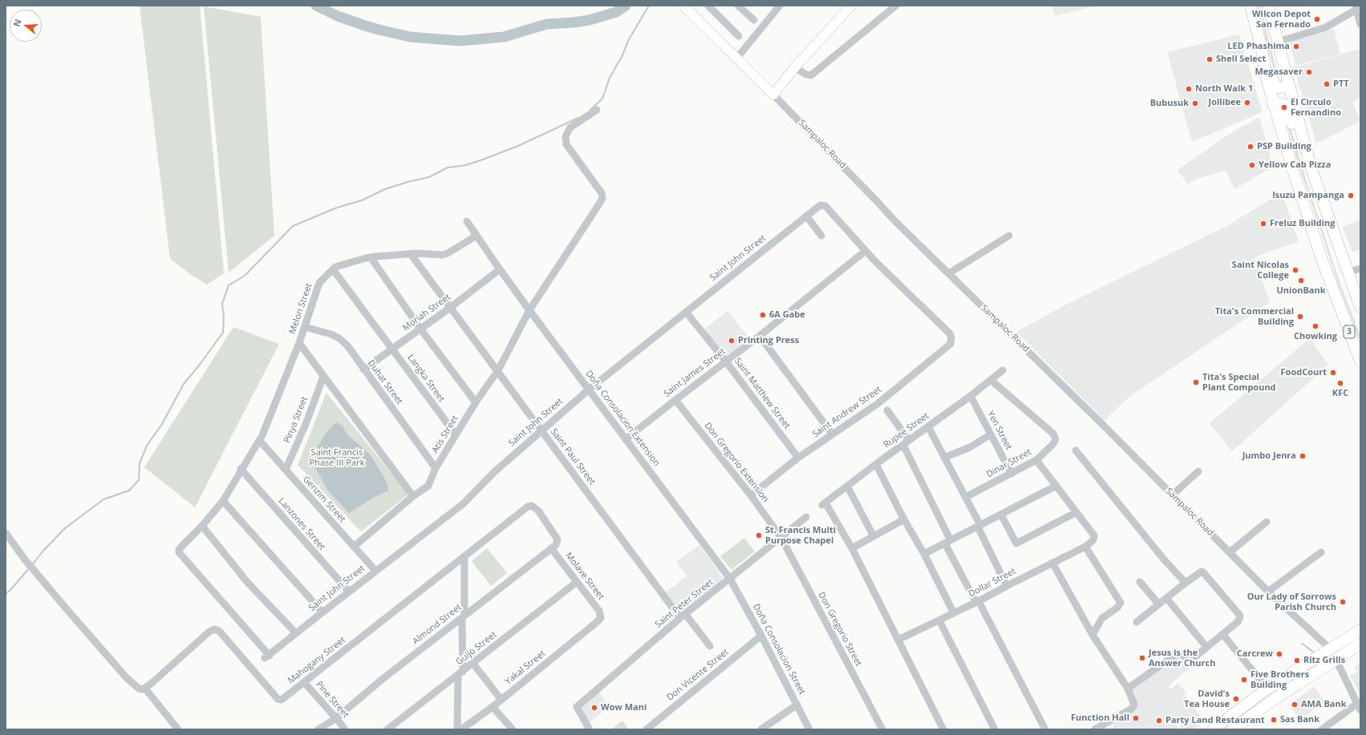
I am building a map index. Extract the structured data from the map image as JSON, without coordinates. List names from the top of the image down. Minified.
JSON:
{"streets":{"highway":["3"],"main road":["Sampaloc Road"],"street":["Saint John Street","Melon Street","Moriah Street","Saint James Street","Langka Street","Duhat Street","Saint Matthew Street","Saint Andrew Street","Doña Consolacion Extension","Pinya Street","Rupee Street","Yen Street","Atis Street","Saint Paul Street","Don Gregorio Extension","Dinar Street","Gerizim Street","Lanzones Street","Molave Street","Dollar Street","Saint Peter Street","Almond Street","Don Gregorio Street","Guijo Street","Doña Consolacion Street","Mahogany Street","Yakal Street","Don Vicente Street","Pine Street"]},"crossings":[["Saint John Street","Saint James Street"],["Saint John Street","Saint Matthew Street"],["Saint John Street","Saint Andrew Street"],["Saint John Street","Doña Consolacion Extension"],["Saint John Street","Saint Paul Street"],["Saint John Street","Gerizim Street"],["Saint John Street","Lanzones Street"],["Melon Street","Langka Street"],["Melon Street","Duhat Street"],["Melon Street","Doña Consolacion Extension"],["Melon Street","Pinya Street"],["Melon Street","Atis Street"],["Melon Street","Saint Paul Street"],["Moriah Street","Langka Street"],["Moriah Street","Duhat Street"],["Moriah Street","Doña Consolacion Extension"],["Moriah Street","Saint Paul Street"],["Saint James Street","Saint Matthew Street"],["Saint James Street","Saint Andrew Street"],["Saint James Street","Doña Consolacion Extension"],["Saint James Street","Don Gregorio Extension"],["Langka Street","Atis Street"],["Duhat Street","Atis Street"],["Saint Matthew Street","Saint Andrew Street"],["Saint Andrew Street","Don Gregorio Extension"],["Doña Consolacion Extension","Atis Street"],["Doña Consolacion Extension","Saint Peter Street"],["Doña Consolacion Extension","Doña Consolacion Street"],["Pinya Street","Gerizim Street"],["Rupee Street","Yen Street"],["Rupee Street","Dinar Street"],["Yen Street","Dinar Street"],["Atis Street","Saint Paul Street"],["Atis Street","Gerizim Street"],["Saint Paul Street","Saint Peter Street"],["Don Gregorio Extension","Saint Peter Street"],["Don Gregorio Extension","Don Gregorio Street"],["Molave Street","Almond Street"],["Molave Street","Guijo Street"],["Molave Street","Mahogany Street"],["Molave Street","Yakal Street"],["Saint Peter Street","Don Gregorio Street"],["Saint Peter Street","Doña Consolacion Street"],["Almond Street","Mahogany Street"],["Almond Street","Pine Street"],["Doña Consolacion Street","Don Vicente Street"],["Mahogany Street","Pine Street"]],"parks":["Saint Francis Phase III Park"],"places":["Wilcon Depot San Fernado","LED Phashima","Shell Select","Megasaver","PTT","North Walk 1","Jollibee","Bubusuk","El Circulo Fernandino","PSP Building","Yellow Cab Pizza","Isuzu Pampanga","Freluz Building","Saint Nicolas College","UnionBank","6A Gabe","Tita's Commercial Building","Chowking","Printing Press","FoodCourt","Tita's Special Plant Compound","KFC","Jumbo Jenra","St. Francis Multi Purpose Chapel","Our Lady of Sorrows Parish Church","Carcrew","Jesus is the Answer Church","Ritz Grills","Five Brothers Building","David's Tea House","AMA Bank","Wow Mani","Function Hall","Sas Bank","Party Land Restaurant"],"north":"left"}
